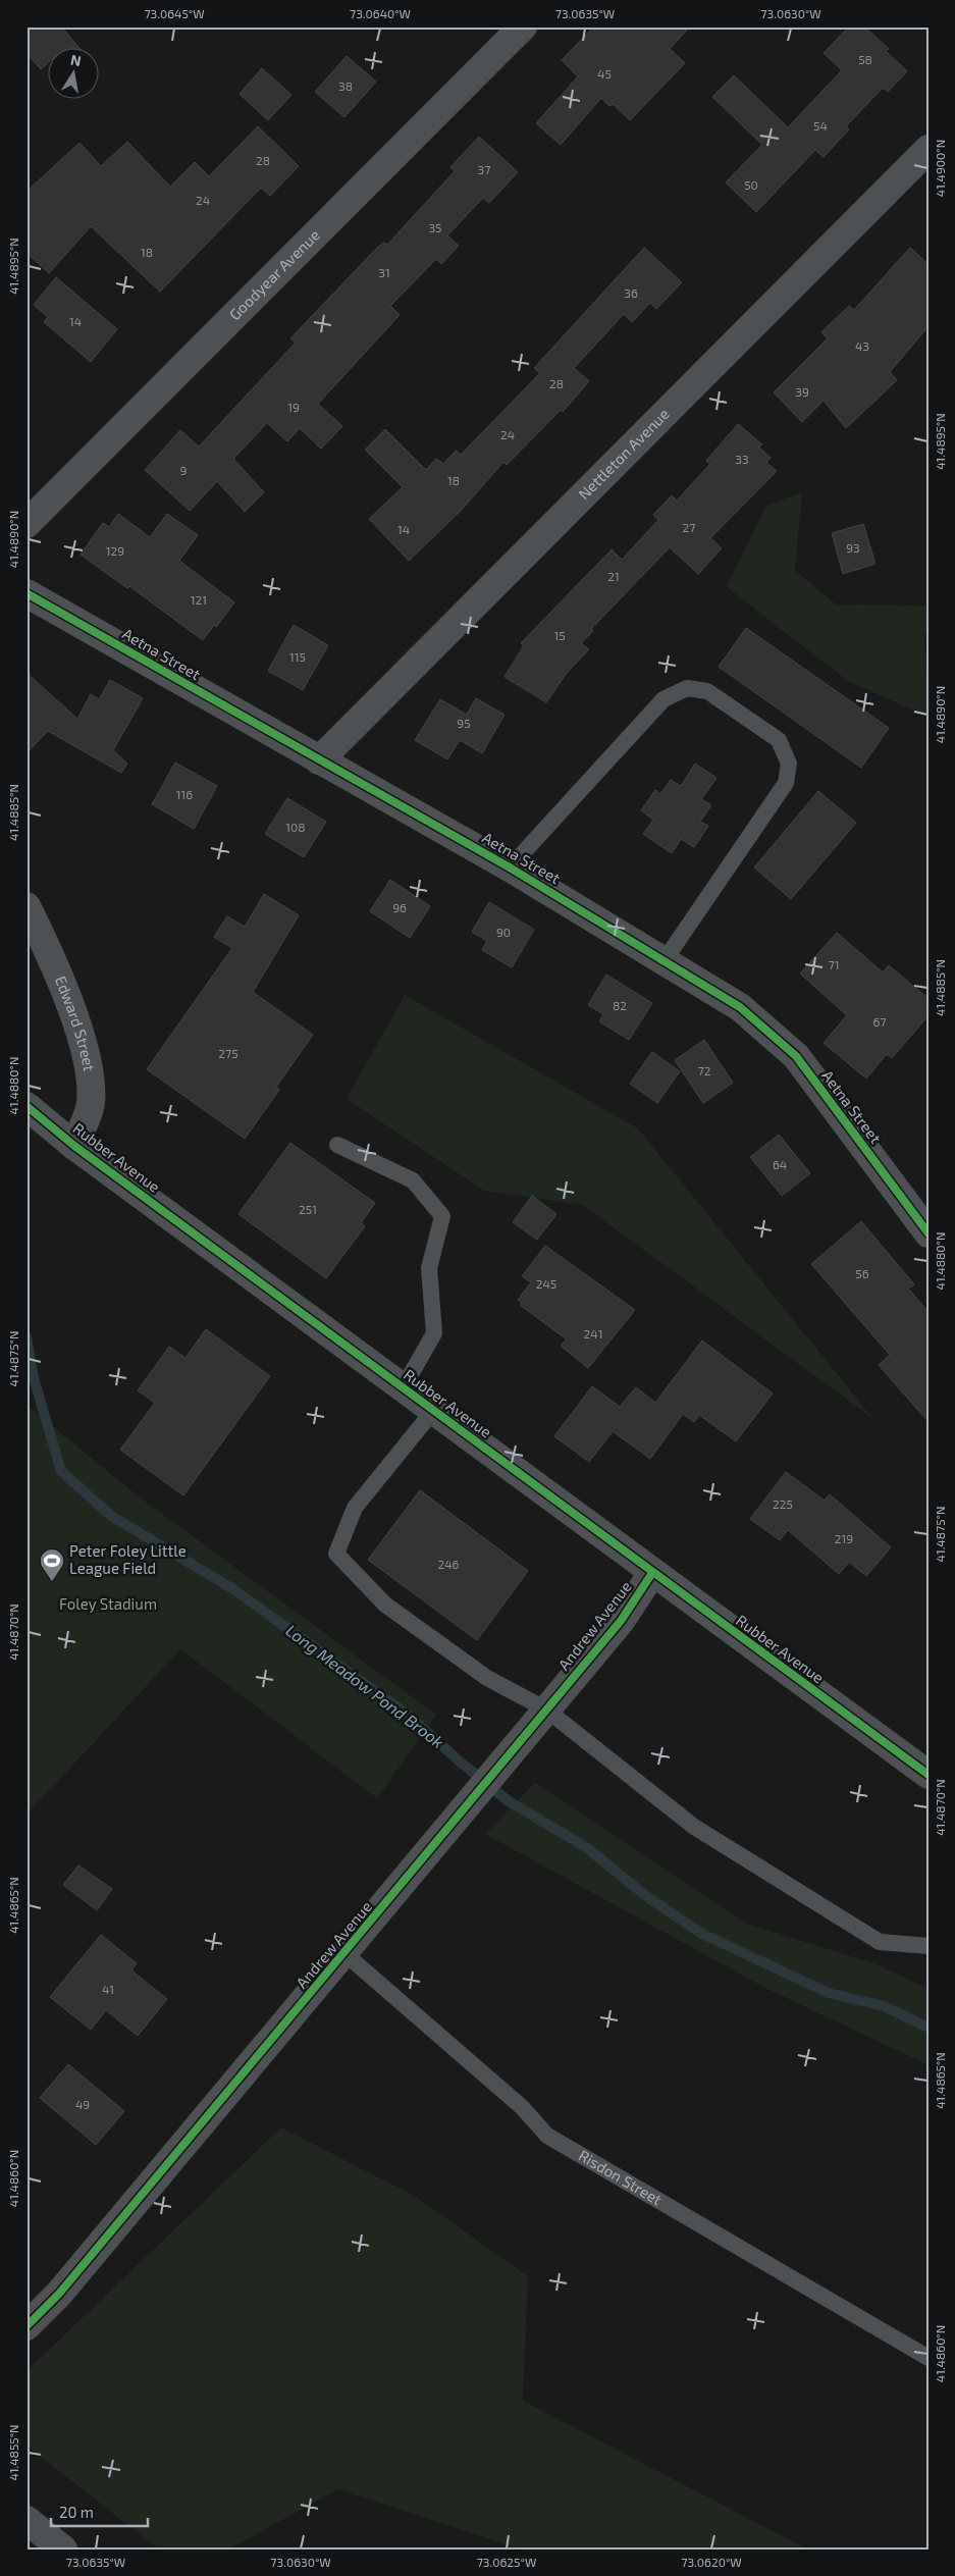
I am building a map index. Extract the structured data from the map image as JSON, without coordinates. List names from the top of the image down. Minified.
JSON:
{"streets":{"street":["Goodyear Avenue","Nettleton Avenue","Aetna Street","Edward Street","Rubber Avenue","Andrew Avenue"],"lane":["Risdon Street"]},"crossings":[["Nettleton Avenue","Aetna Street"],["Edward Street","Rubber Avenue"],["Rubber Avenue","Andrew Avenue"],["Andrew Avenue","Risdon Street"]],"water":["Long Meadow Pond Brook"],"parks":["Foley Stadium"],"places":{"sports":["Peter Foley Little League Field"]},"house_numbers":["58","45","38","54","28","37","50","24","35","18","31","36","14","43","28","39","19","24","33","9","18","27","14","93","129","21","121","15","115","95","116","108","96","90","71","82","67","275","72","64","251","56","245","241","225","219","246","41","49"],"scale_bar":"20 m","north":"top","coordinates":["73.0645°W","73.0640°W","73.0635°W","73.0630°W","41.4900°N","41.4895°N","41.4890°N","41.4885°N","41.4880°N","41.4875°N","41.4870°N","41.4865°N","41.4860°N","41.4855°N","73.0625°W","73.0620°W"]}
